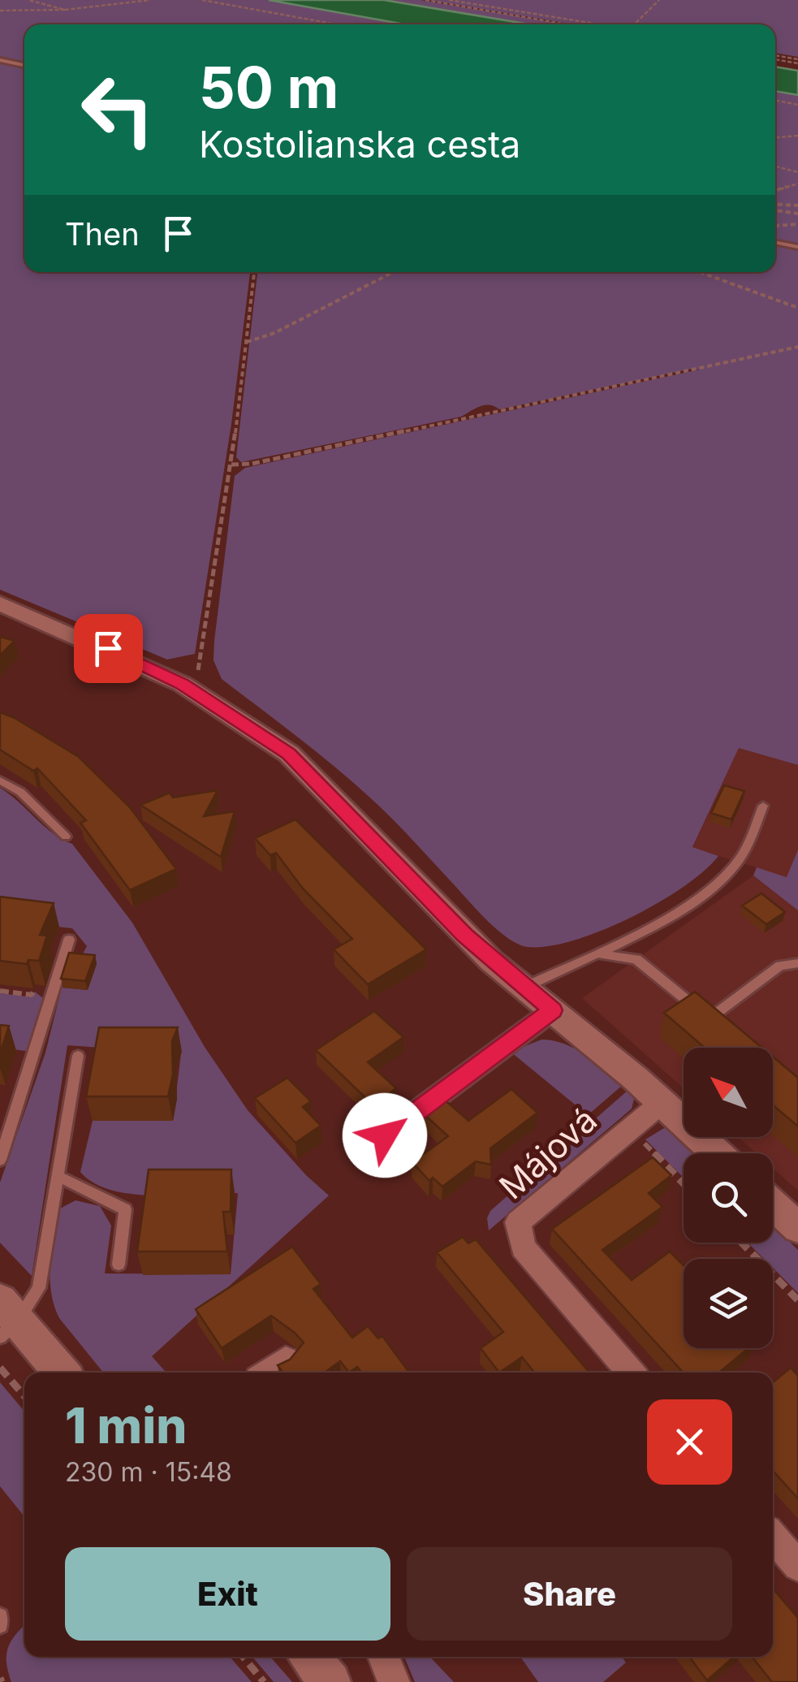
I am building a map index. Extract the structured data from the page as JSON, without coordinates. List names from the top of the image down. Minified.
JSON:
{"streets":{"street":["Májová"]},"north":"top left","page":{"turn":["50 m","Kostolianska cesta"],"then":"Then","heading":["1 min","230 m · 15:48"],"buttons":["Exit","Share"]}}
